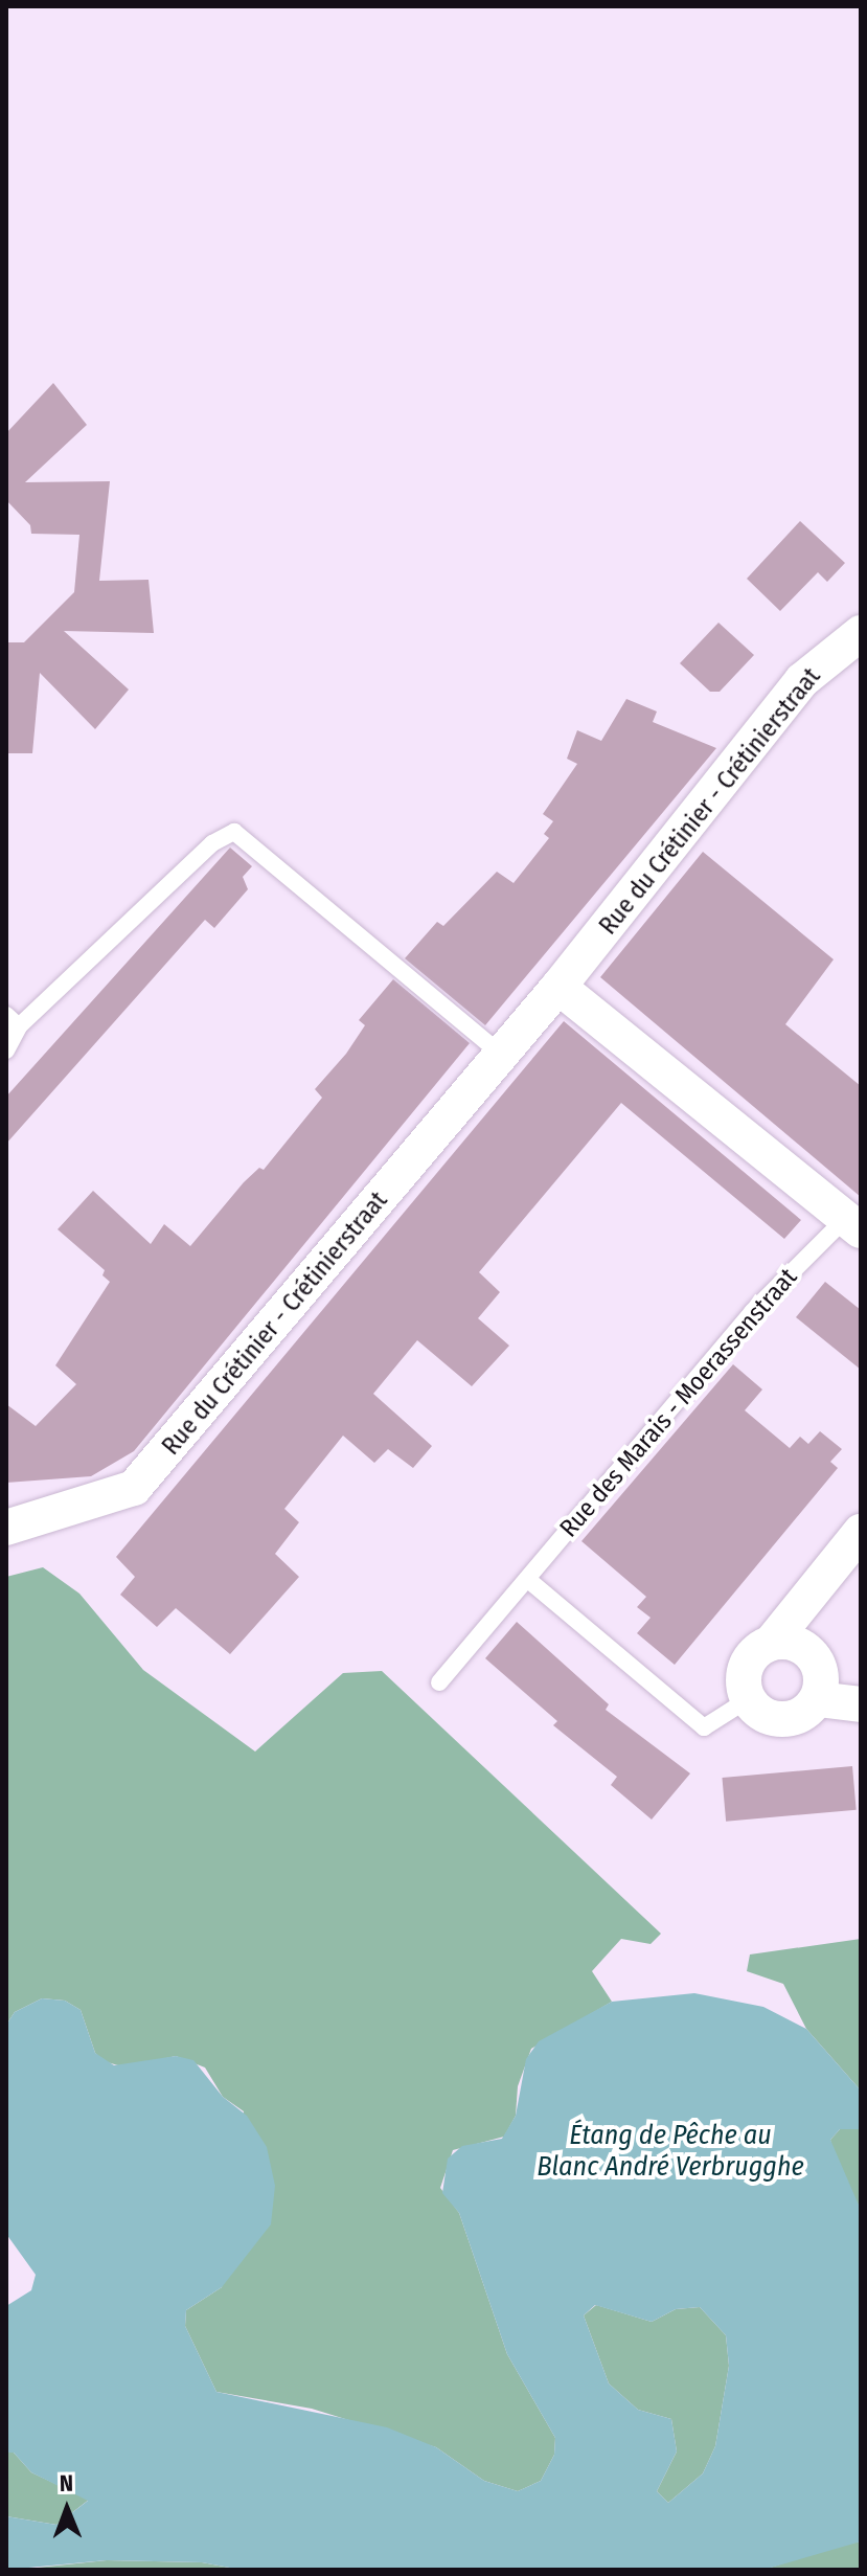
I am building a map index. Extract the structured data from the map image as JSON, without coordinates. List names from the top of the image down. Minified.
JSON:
{"streets":{"street":["Rue du Crétinier - Crétinierstraat","Rue des Marais - Moerassenstraat"]},"crossings":[["Rue du Crétinier - Crétinierstraat","Rue des Marais - Moerassenstraat"]],"water":["Étang de Pêche au Blanc André Verbrugghe"],"north":"top"}
